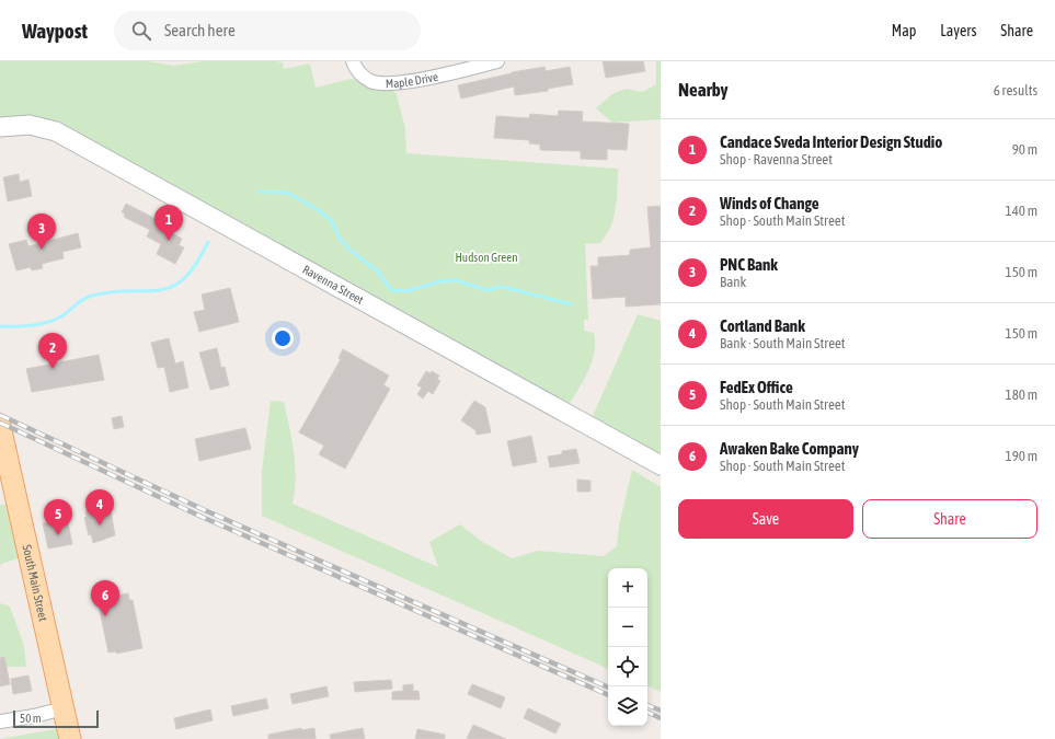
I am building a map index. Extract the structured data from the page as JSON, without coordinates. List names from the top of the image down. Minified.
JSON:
{"streets":{"main road":["South Main Street"],"street":["Maple Drive","Ravenna Street"]},"parks":["Hudson Green"],"scale_bar":"50 m","page":{"header":"Waypost","search":"Search here","nav":["Map","Layers","Share"],"heading":["Nearby","6 results"],"list":[{"mark":"1","name":"Candace Sveda Interior Design Studio","note":"Shop · Ravenna Street","value":"90 m"},{"mark":"2","name":"Winds of Change","note":"Shop · South Main Street","value":"140 m"},{"mark":"3","name":"PNC Bank","note":"Bank","value":"150 m"},{"mark":"4","name":"Cortland Bank","note":"Bank · South Main Street","value":"150 m"},{"mark":"5","name":"FedEx Office","note":"Shop · South Main Street","value":"180 m"},{"mark":"6","name":"Awaken Bake Company","note":"Shop · South Main Street","value":"190 m"}],"pins":["1","3","2","4","5","6"],"buttons":["Save","Share"],"map_buttons":["+","−"],"scale":"50 m"}}
